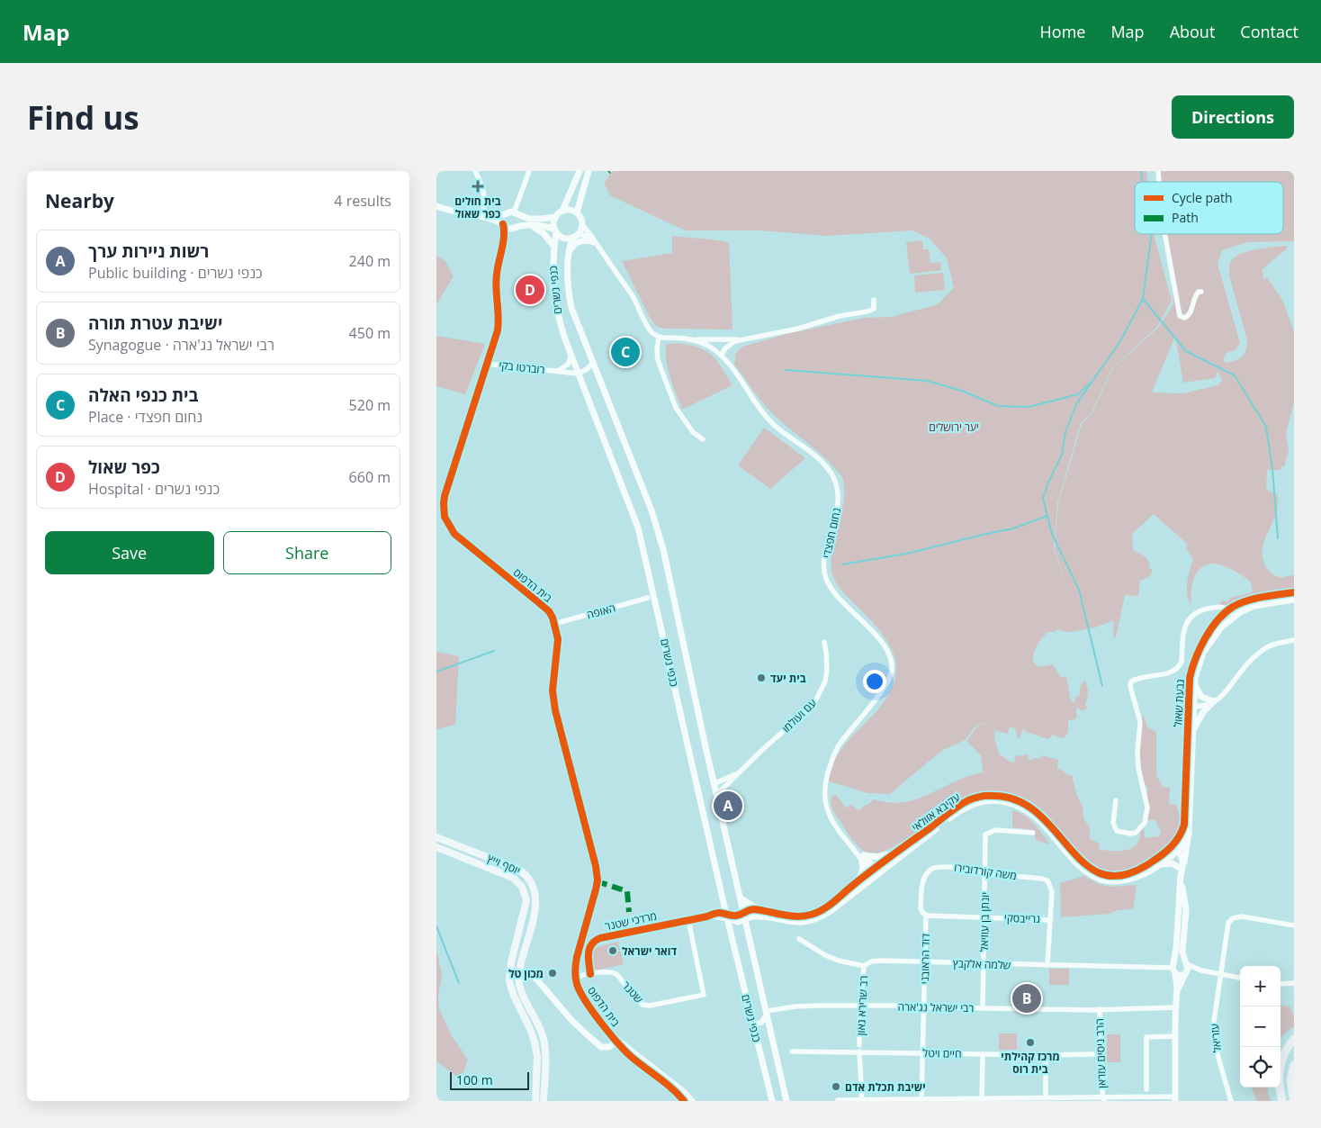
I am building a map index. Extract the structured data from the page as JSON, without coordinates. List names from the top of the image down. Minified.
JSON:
{"streets":{"main road":["יוסף וייץ"],"street":["כנפי נשרים","רוברטו בקי","נחום חפצדי","בית הדפוס","האופה","גבעת שאול","עם ועולמו","עקיבא אזולאי","משה קורדובירו","גרייבסקי","מרדכי שטנר","יונתן בן עוזיאל","דוד הראובני","שלמה אלקבץ","שטנר","רב שרירא גאון","רבי ישראל נג'ארה","עזריאל","חיים ויטל","הרב ניסים עזראן"]},"crossings":[["כנפי נשרים","רוברטו בקי"],["כנפי נשרים","עם ועולמו"],["כנפי נשרים","עקיבא אזולאי"],["כנפי נשרים","מרדכי שטנר"],["כנפי נשרים","רבי ישראל נג'ארה"],["רוברטו בקי","בית הדפוס"],["נחום חפצדי","עקיבא אזולאי"],["בית הדפוס","האופה"],["גבעת שאול","עקיבא אזולאי"],["עקיבא אזולאי","מרדכי שטנר"],["משה קורדובירו","גרייבסקי"],["משה קורדובירו","יונתן בן עוזיאל"],["משה קורדובירו","דוד הראובני"],["גרייבסקי","יונתן בן עוזיאל"],["גרייבסקי","דוד הראובני"],["מרדכי שטנר","שטנר"],["יונתן בן עוזיאל","שלמה אלקבץ"],["יונתן בן עוזיאל","רבי ישראל נג'ארה"],["דוד הראובני","שלמה אלקבץ"],["דוד הראובני","רבי ישראל נג'ארה"],["דוד הראובני","חיים ויטל"],["שלמה אלקבץ","רב שרירא גאון"],["רב שרירא גאון","רבי ישראל נג'ארה"],["רב שרירא גאון","חיים ויטל"],["רבי ישראל נג'ארה","הרב ניסים עזראן"]],"parks":["יער ירושלים"],"places":{"health":["בית חולים כפר שאול"],"other":["בית יעד","דואר ישראל","מכון טל","מרכז קהילתי בית רוס","ישיבת תכלת אדם"]},"legend":["Cycle path","Path"],"scale_bar":"100 m","page":{"header":"Map","nav":["Home","Map","About","Contact"],"buttons":["Directions",["Save","Share"]],"title":"Find us","heading":["Nearby","4 results"],"list":[{"mark":"A","name":"רשות ניירות ערך","note":"Public building · כנפי נשרים","value":"240 m"},{"mark":"B","name":"ישיבת עטרת תורה","note":"Synagogue · רבי ישראל נג'ארה","value":"450 m"},{"mark":"C","name":"בית כנפי האלה","note":"Place · נחום חפצדי","value":"520 m"},{"mark":"D","name":"כפר שאול","note":"Hospital · כנפי נשרים","value":"660 m"}],"pins":["D","C","A","B"],"map_buttons":["+","−"],"scale":"100 m"}}
